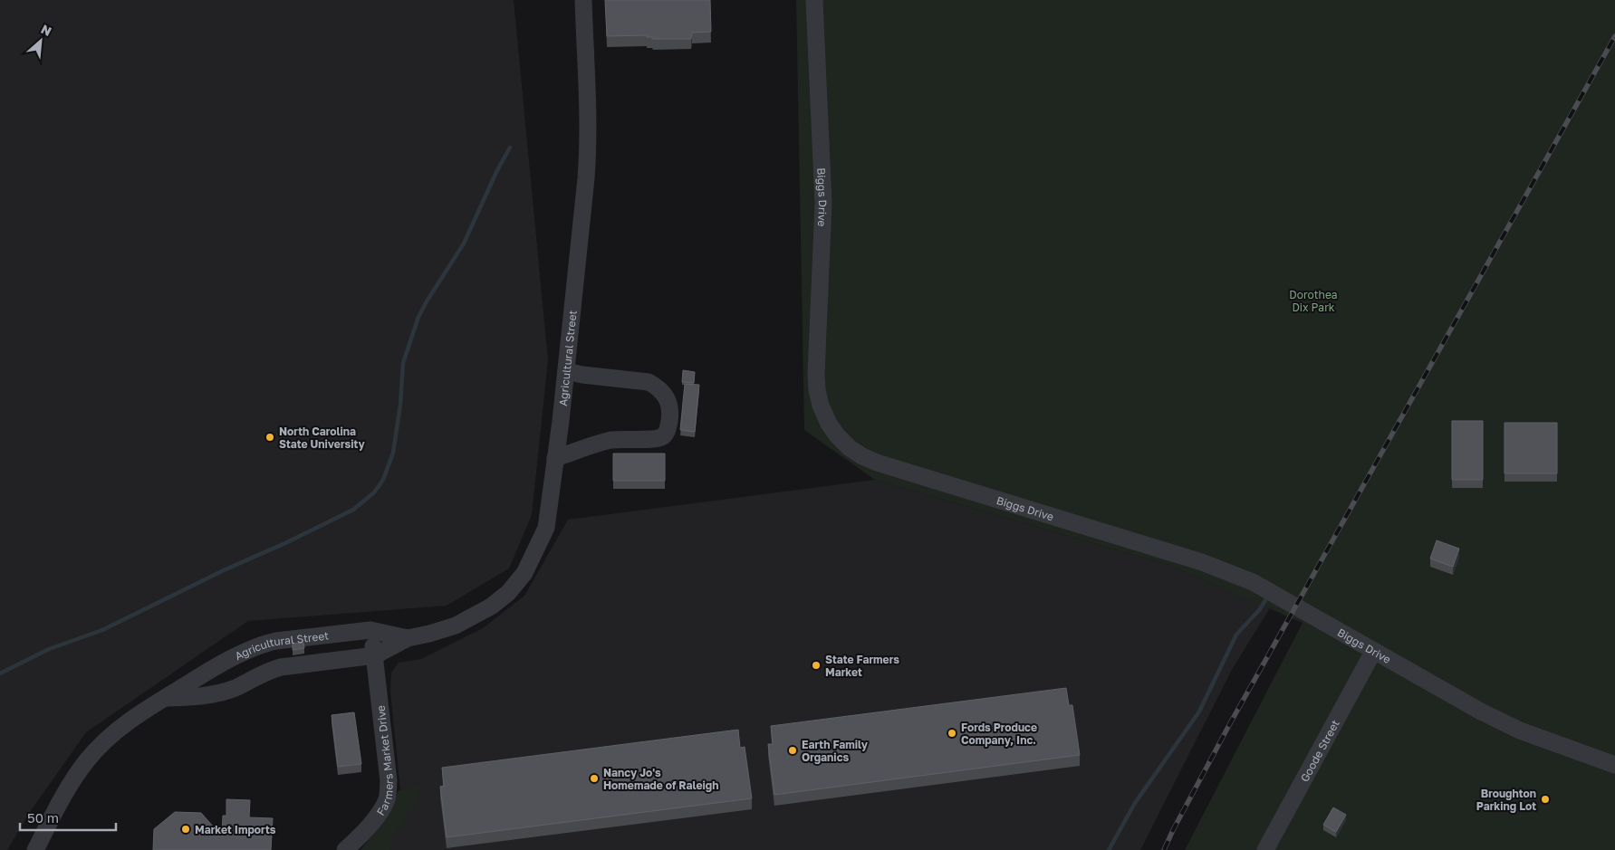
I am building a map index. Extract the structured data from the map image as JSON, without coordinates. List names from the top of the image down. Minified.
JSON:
{"streets":{"street":["Biggs Drive","Agricultural Street","Goode Street","Farmers Market Drive"]},"crossings":[["Biggs Drive","Goode Street"],["Agricultural Street","Farmers Market Drive"]],"parks":["Dorothea Dix Park"],"places":["North Carolina State University","State Farmers Market","Fords Produce Company, Inc.","Earth Family Organics","Nancy Jo's Homemade of Raleigh","Broughton Parking Lot","Market Imports"],"scale_bar":"50 m","north":"top right"}
